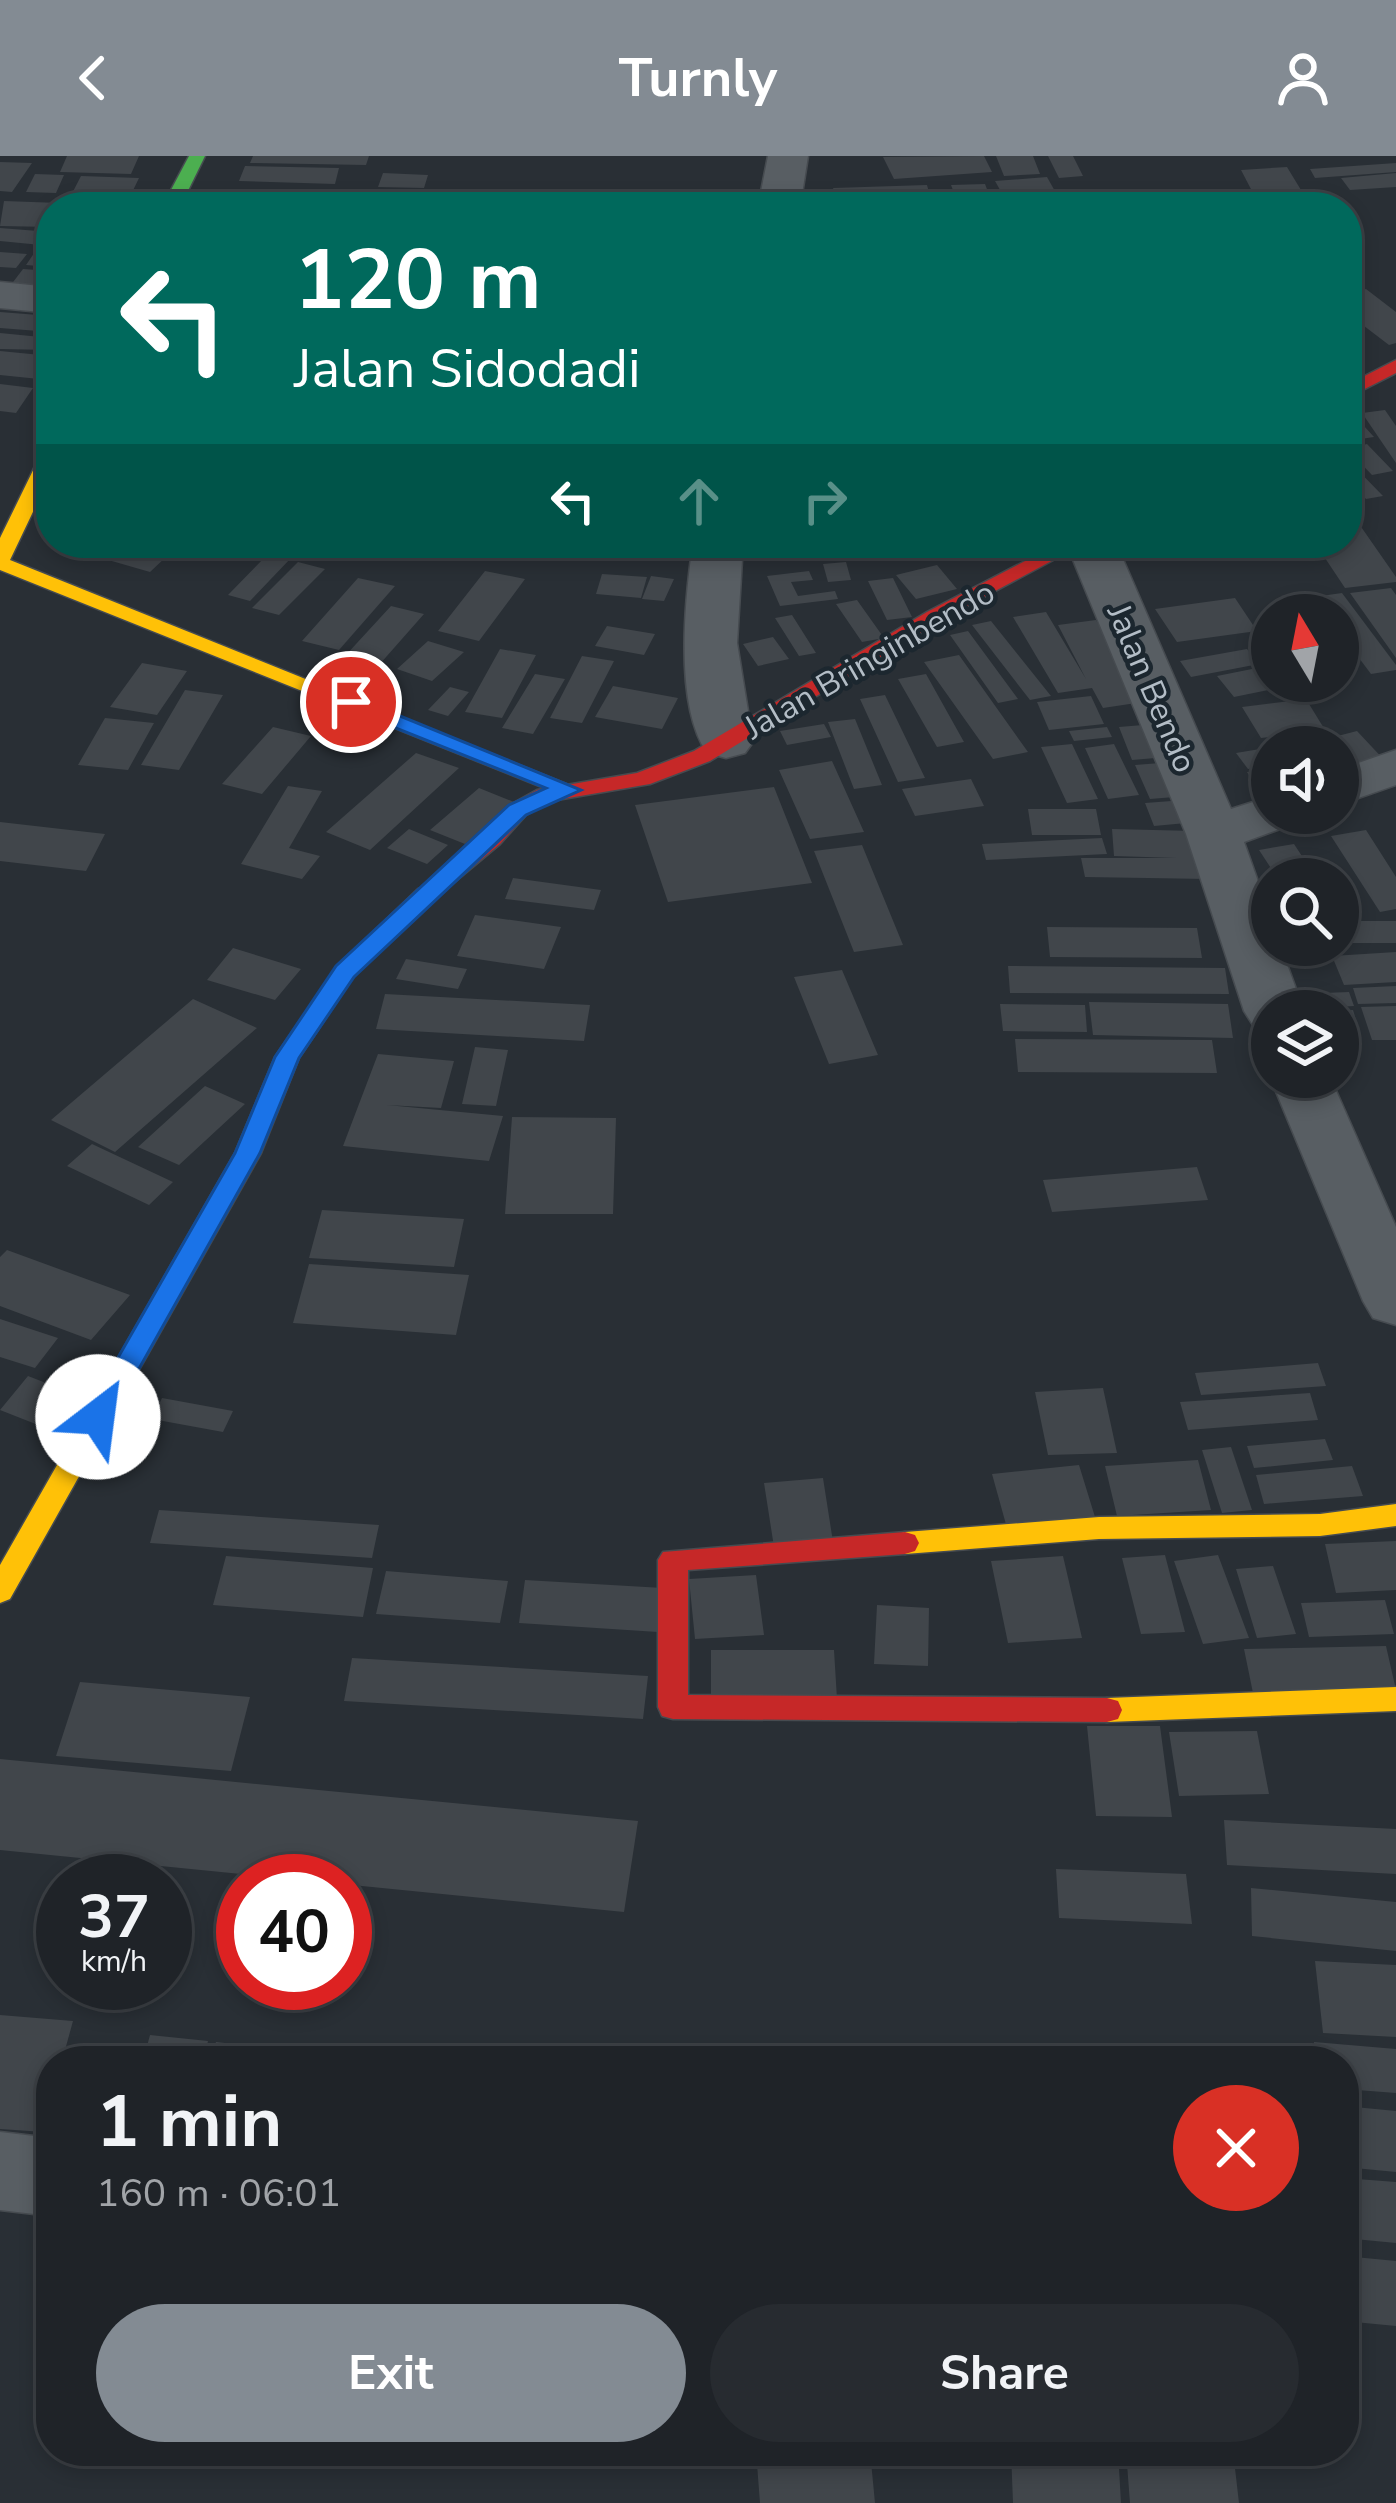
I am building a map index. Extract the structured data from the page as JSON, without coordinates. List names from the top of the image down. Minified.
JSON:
{"streets":{"street":["Jalan Bringinbendo","Jalan Bendo"]},"north":"top","page":{"header":"Turnly","turn":["120 m","Jalan Sidodadi"],"speed":"37 km/h","limit":"40","heading":["1 min","160 m · 06:01"],"buttons":["Exit","Share"]}}
